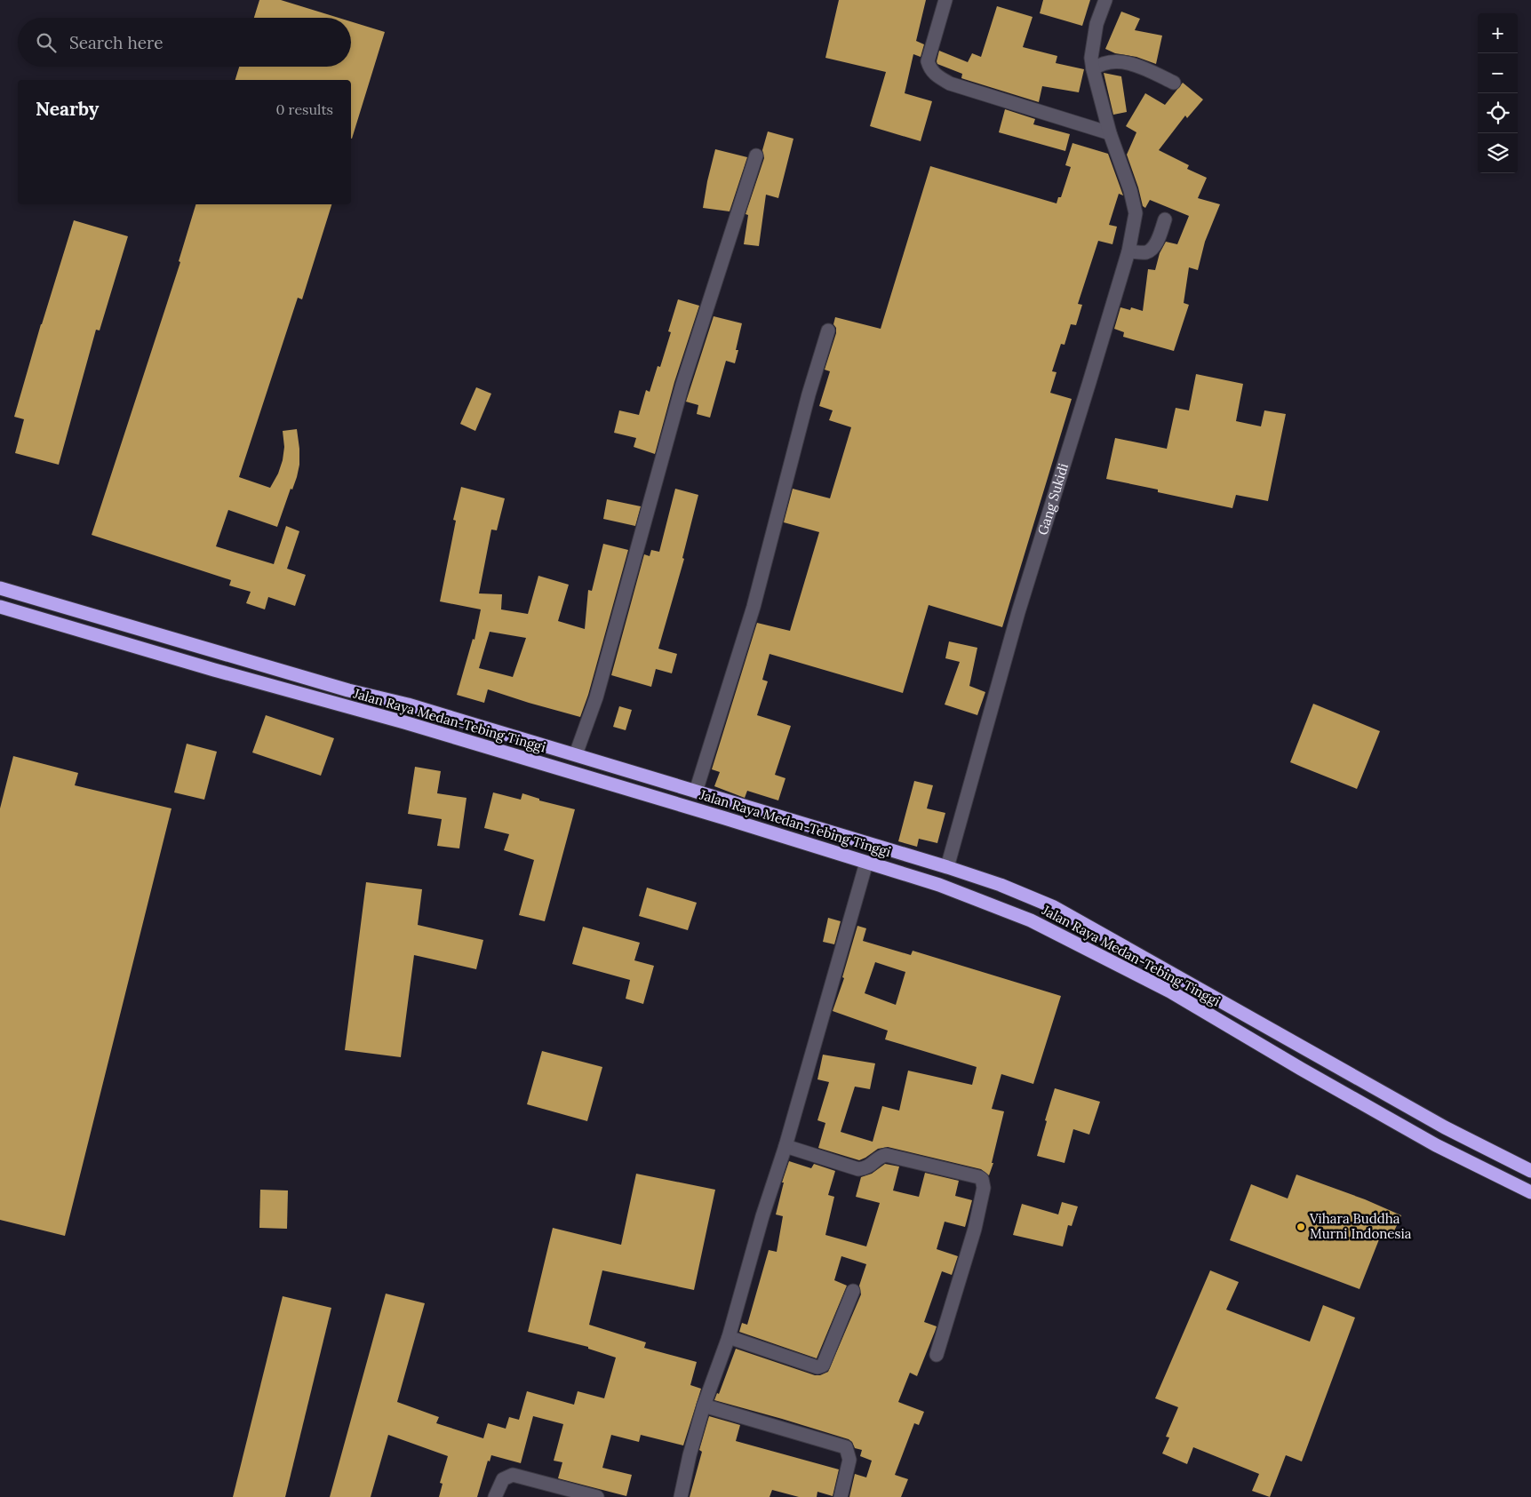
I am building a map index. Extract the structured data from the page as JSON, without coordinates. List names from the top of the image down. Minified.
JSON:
{"streets":{"highway":["Jalan Raya Medan-Tebing Tinggi"],"street":["Gang Sukidi"]},"crossings":[["Gang Sukidi","Jalan Raya Medan-Tebing Tinggi"]],"places":["Vihara Buddha Murni Indonesia"],"page":{"map_buttons":["+","−"],"search":"Search here","heading":["Nearby","0 results"]}}
